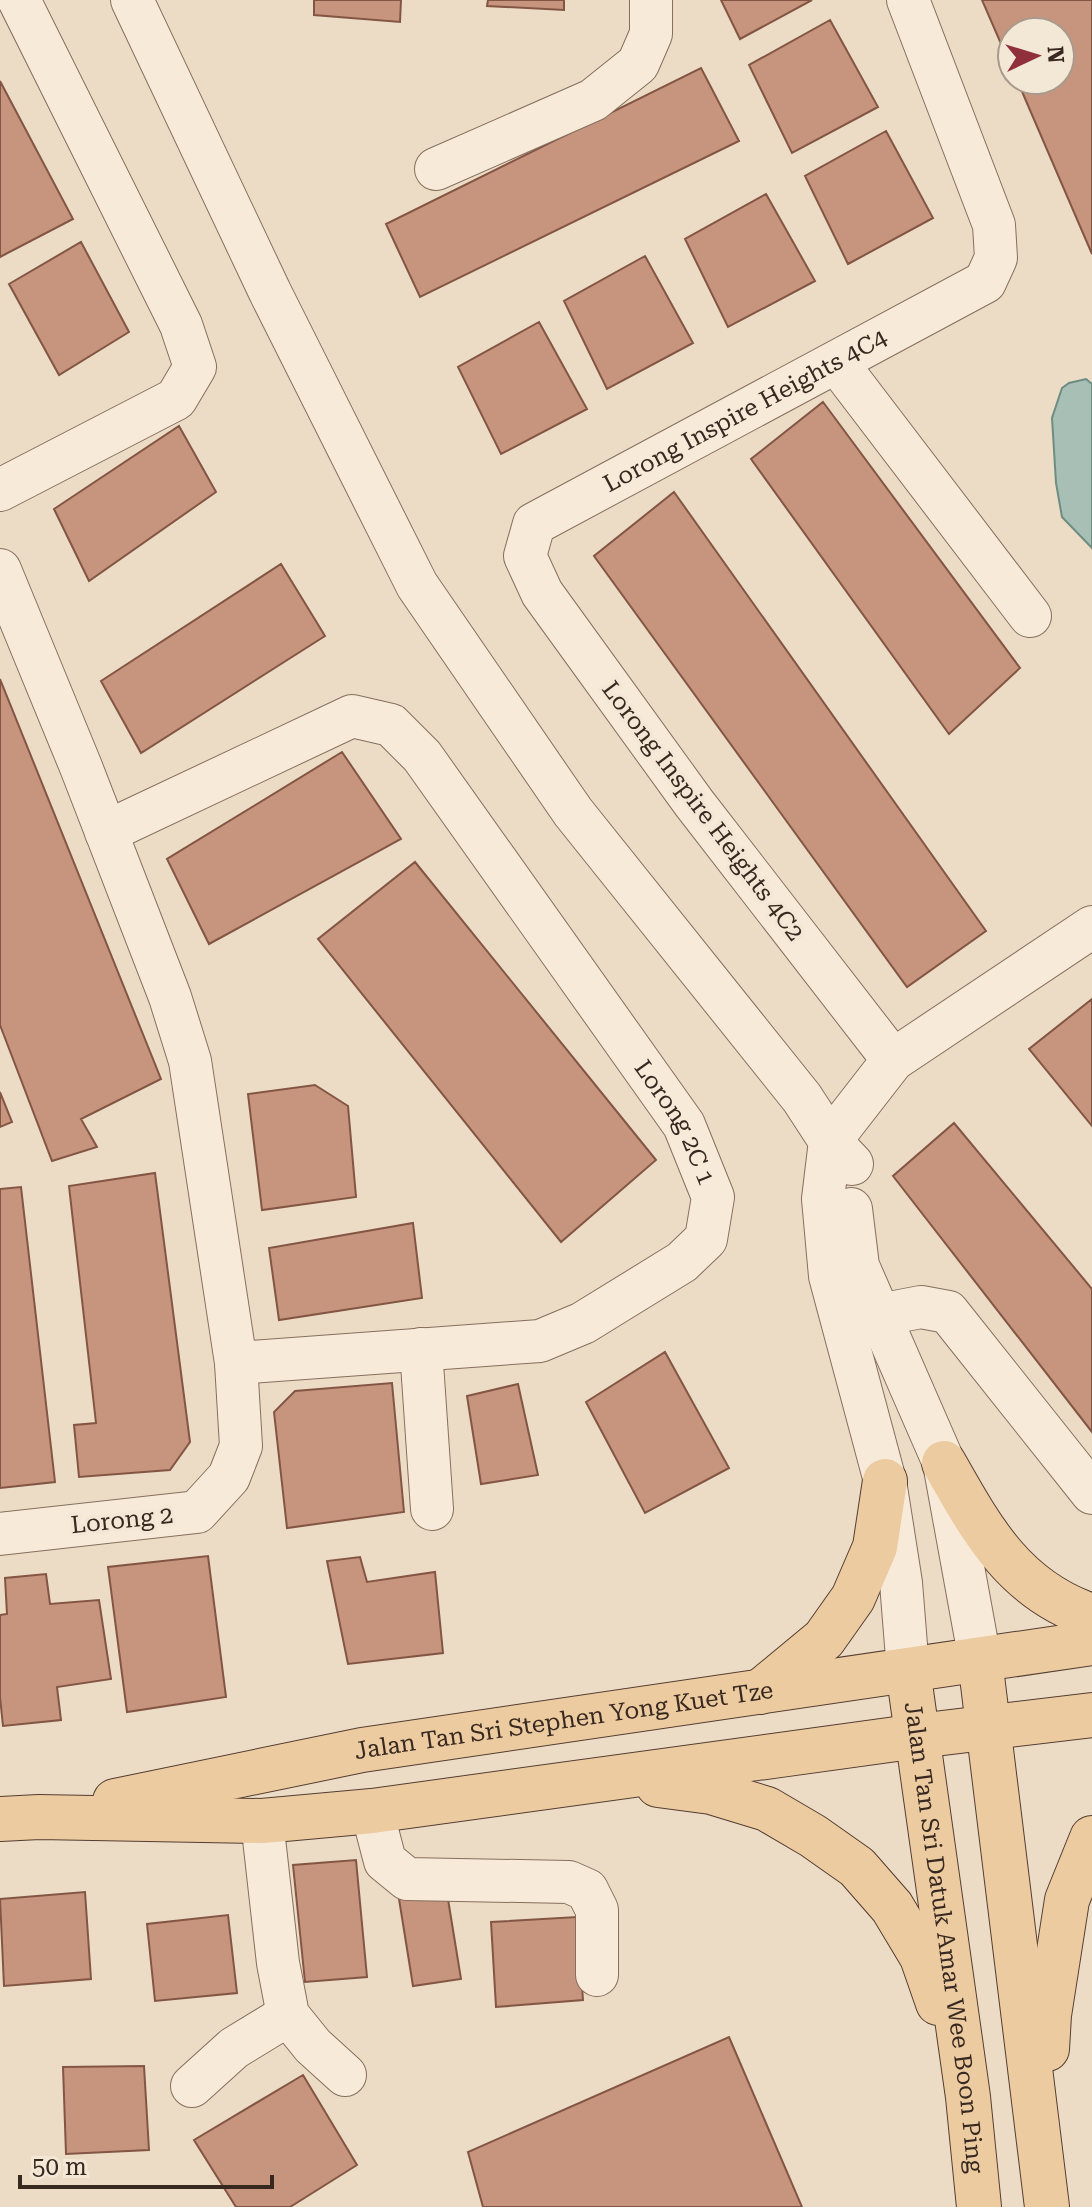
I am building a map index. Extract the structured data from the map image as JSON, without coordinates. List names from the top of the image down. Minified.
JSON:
{"streets":{"main road":["Jalan Tan Sri Stephen Yong Kuet Tze","Jalan Tan Sri Datuk Amar Wee Boon Ping"],"street":["Lorong Inspire Heights 4C4","Lorong Inspire Heights 4C2","Lorong 2C 1","Lorong 2"]},"crossings":[["Lorong Inspire Heights 4C4","Lorong Inspire Heights 4C2"],["Lorong 2C 1","Lorong 2"],["Jalan Tan Sri Stephen Yong Kuet Tze","Jalan Tan Sri Datuk Amar Wee Boon Ping"]],"scale_bar":"50 m","north":"right"}
